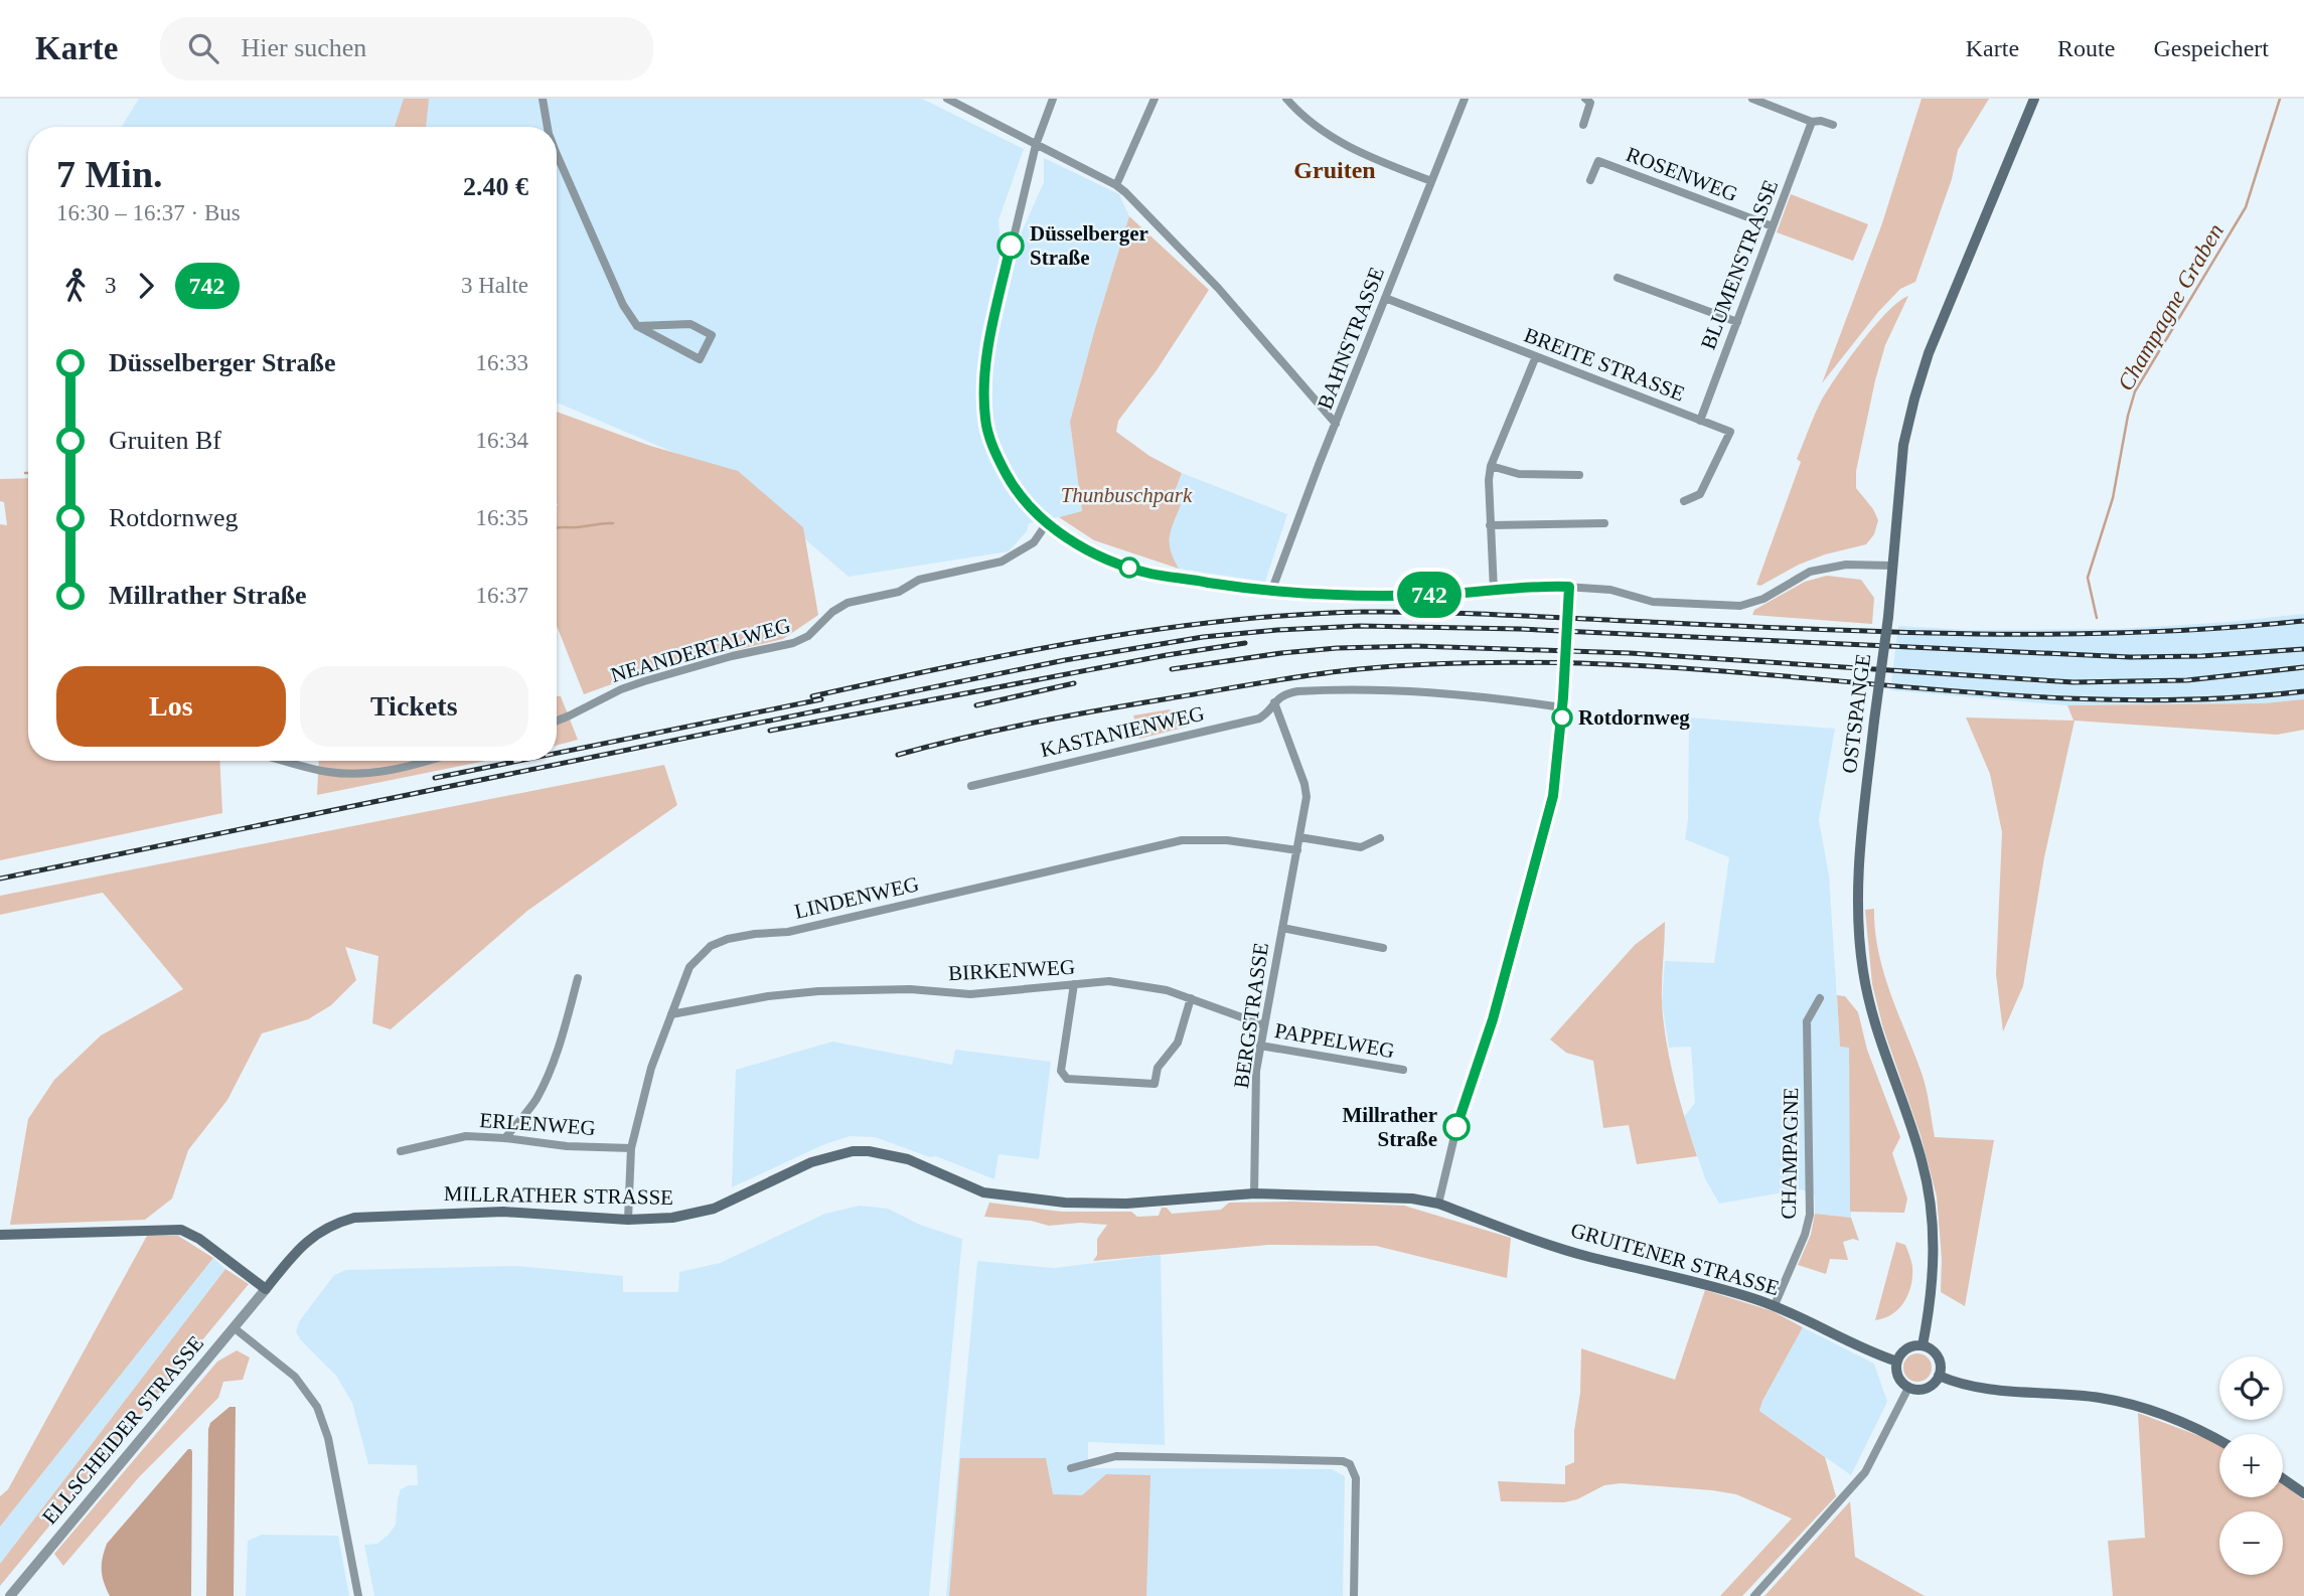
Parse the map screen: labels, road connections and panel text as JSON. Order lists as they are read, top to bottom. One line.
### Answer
{"streets":{"main road":["OSTSPANGE","MILLRATHER STRASSE","GRUITENER STRASSE"],"street":["ROSENWEG","BLUMENSTRASSE","BAHNSTRASSE","BREITE STRASSE","NEANDERTALWEG","KASTANIENWEG","LINDENWEG","BIRKENWEG","BERGSTRASSE","PAPPELWEG","ERLENWEG","CHAMPAGNE","ELLSCHEIDER STRASSE"]},"crossings":[["ROSENWEG","BLUMENSTRASSE"],["BLUMENSTRASSE","BREITE STRASSE"],["BAHNSTRASSE","BREITE STRASSE"],["OSTSPANGE","GRUITENER STRASSE"],["KASTANIENWEG","BERGSTRASSE"],["LINDENWEG","BIRKENWEG"],["LINDENWEG","BERGSTRASSE"],["LINDENWEG","ERLENWEG"],["LINDENWEG","MILLRATHER STRASSE"],["BIRKENWEG","BERGSTRASSE"],["BERGSTRASSE","PAPPELWEG"],["BERGSTRASSE","MILLRATHER STRASSE"],["CHAMPAGNE","GRUITENER STRASSE"],["MILLRATHER STRASSE","GRUITENER STRASSE"],["MILLRATHER STRASSE","ELLSCHEIDER STRASSE"]],"districts":["Gruiten"],"water":["Champagne Graben"],"parks":["Thunbuschpark"],"places":["Düsselberger Straße","Rotdornweg","Millrather Straße"],"lines":["bus line 742"],"page":{"header":"Karte","search":"Hier suchen","nav":["Karte","Route","Gespeichert"],"on_map":"742","heading":["7 Min.","16:30 – 16:37 · Bus","2.40 €"],"legs":["3","742","3 Halte"],"list":[{"name":"Düsselberger Straße","value":"16:33"},{"name":"Gruiten Bf","value":"16:34"},{"name":"Rotdornweg","value":"16:35"},{"name":"Millrather Straße","value":"16:37"}],"buttons":["Los","Tickets"],"map_buttons":["+","−"]}}
